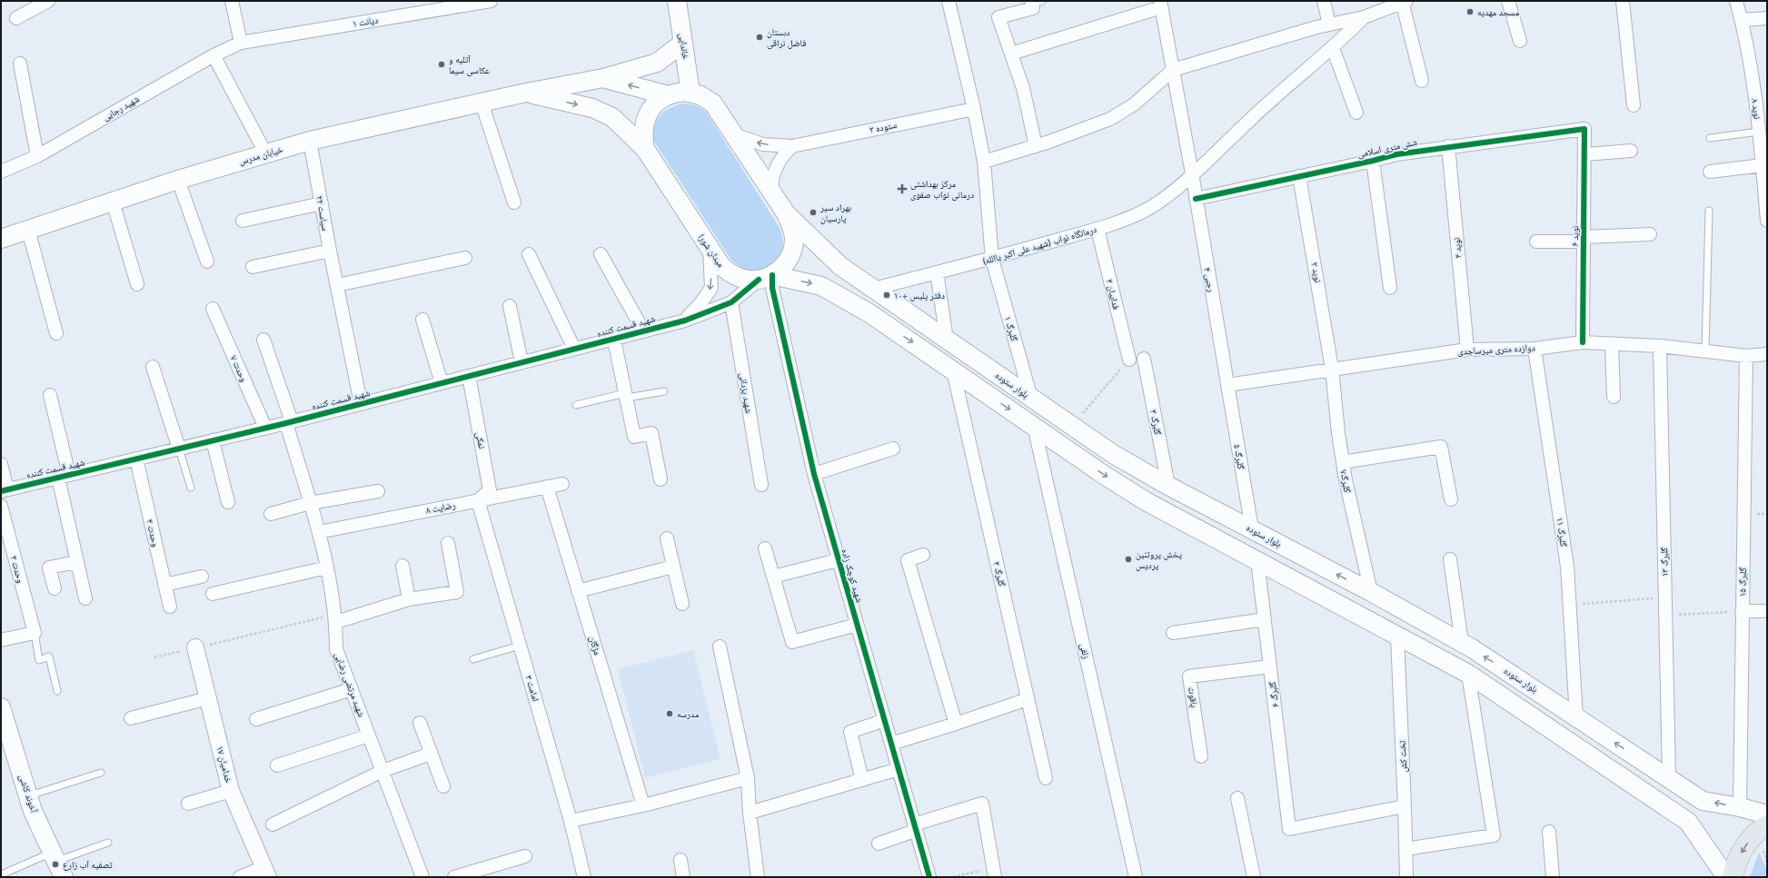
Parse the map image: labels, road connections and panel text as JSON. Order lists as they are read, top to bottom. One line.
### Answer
{"streets":{"main road":["خاندایی","خیابان مدرس","میدان شورا","بلوار ستوده","آخوند کاشی"],"street":["دیانت ۱","شهید رجایی","نوید ۸","ستوده ۲","شش متری اسلامی","سیاست ۲۲","نوید ۶","درمانگاه نواب (شهید علی اکبر یاالله)","نوید ۴","نوید ۲","رجبی ۴","فداییان ۲","شهید قسمت کننده","گلبرگ ۱","دوازده متری میرساجدی","وحدت ۷","شهید یزدانی","گلبرگ ۳","نمکی","گلبرگ ۵","گلبرگ۷","رضایت ۸","گلبرگ ۱۱","وحدت ۴","گلبرگ ۱۳","وحدت ۲","گلبرگ ۲","شهید کوچک زاده","گلبرگ ۱۵","مژگان","زلفی","شهید مرتضی رضایی","امامت ۳","گلبرگ ۶","یاقوت","تخت کش","خدامیان ۱۷"]},"crossings":[["دیانت ۱","شهید رجایی"],["خاندایی","خیابان مدرس"],["خاندایی","میدان شورا"],["ستوده ۲","میدان شورا"],["ستوده ۲","گلبرگ ۱"],["شش متری اسلامی","نوید ۶"],["شش متری اسلامی","نوید ۴"],["شش متری اسلامی","نوید ۲"],["شش متری اسلامی","رجبی ۴"],["خیابان مدرس","سیاست ۲۲"],["سیاست ۲۲","شهید قسمت کننده"],["نوید ۶","دوازده متری میرساجدی"],["درمانگاه نواب (شهید علی اکبر یاالله)","رجبی ۴"],["درمانگاه نواب (شهید علی اکبر یاالله)","فداییان ۲"],["درمانگاه نواب (شهید علی اکبر یاالله)","گلبرگ ۱"],["درمانگاه نواب (شهید علی اکبر یاالله)","بلوار ستوده"],["نوید ۴","دوازده متری میرساجدی"],["میدان شورا","شهید قسمت کننده"],["میدان شورا","بلوار ستوده"],["میدان شورا","شهید کوچک زاده"],["نوید ۲","دوازده متری میرساجدی"],["نوید ۲","گلبرگ۷"],["رجبی ۴","دوازده متری میرساجدی"],["رجبی ۴","گلبرگ ۵"],["شهید قسمت کننده","وحدت ۷"],["شهید قسمت کننده","شهید یزدانی"],["شهید قسمت کننده","نمکی"],["شهید قسمت کننده","وحدت ۴"],["شهید قسمت کننده","شهید کوچک زاده"],["شهید قسمت کننده","شهید مرتضی رضایی"],["گلبرگ ۱","بلوار ستوده"],["دوازده متری میرساجدی","گلبرگ ۵"],["دوازده متری میرساجدی","گلبرگ۷"],["دوازده متری میرساجدی","گلبرگ ۱۱"],["دوازده متری میرساجدی","گلبرگ ۱۳"],["دوازده متری میرساجدی","گلبرگ ۱۵"],["بلوار ستوده","گلبرگ ۳"],["بلوار ستوده","گلبرگ ۵"],["بلوار ستوده","گلبرگ۷"],["بلوار ستوده","گلبرگ ۱۱"],["بلوار ستوده","گلبرگ ۱۳"],["بلوار ستوده","گلبرگ ۱۵"],["نمکی","رضایت ۸"],["نمکی","امامت ۳"],["رضایت ۸","مژگان"],["رضایت ۸","شهید مرتضی رضایی"],["رضایت ۸","امامت ۳"],["گلبرگ ۶","یاقوت"],["گلبرگ ۶","تخت کش"]],"places":{"other":["مسجد مهدیه","دبستان فاضل نراقی","آتلیه و عکاسی سیما","بهراد سیر پارسیان","دفتر پلیس +۱۰","پخش پروتئین پردیس","مدرسه","تصفیه آب زارع"],"health":["مرکز بهداشتی درمانی نواب صفوی"]}}
